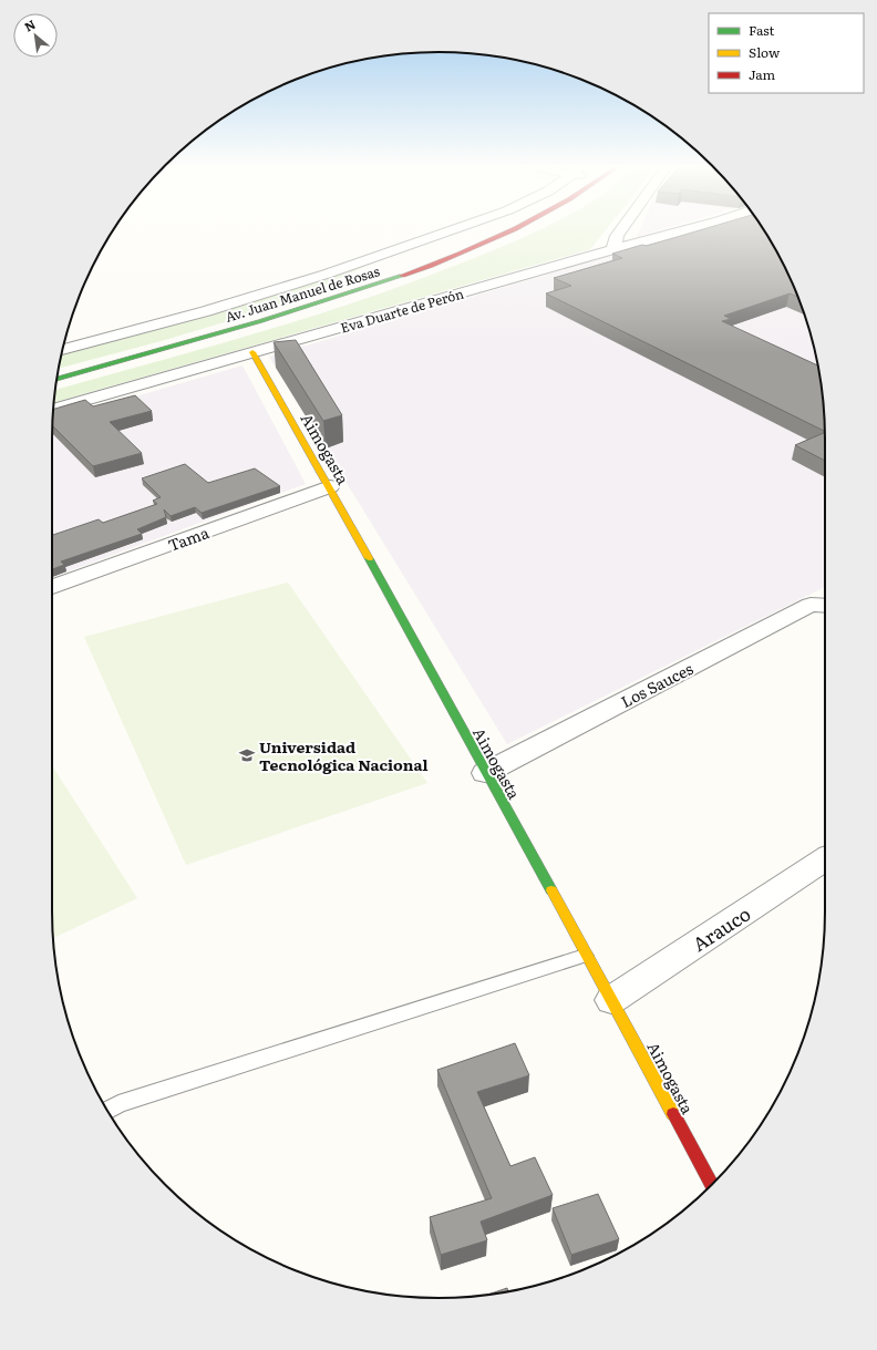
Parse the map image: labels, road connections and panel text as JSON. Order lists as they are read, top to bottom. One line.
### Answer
{"streets":{"main road":["Av. Juan Manuel de Rosas","Aimogasta"],"street":["Eva Duarte de Perón","Tama","Los Sauces","Arauco"]},"crossings":[["Eva Duarte de Perón","Aimogasta"],["Aimogasta","Tama"],["Aimogasta","Los Sauces"],["Aimogasta","Arauco"]],"places":{"school or university":["Universidad Tecnológica Nacional"]},"legend":["Fast","Slow","Jam"],"north":"top left"}
